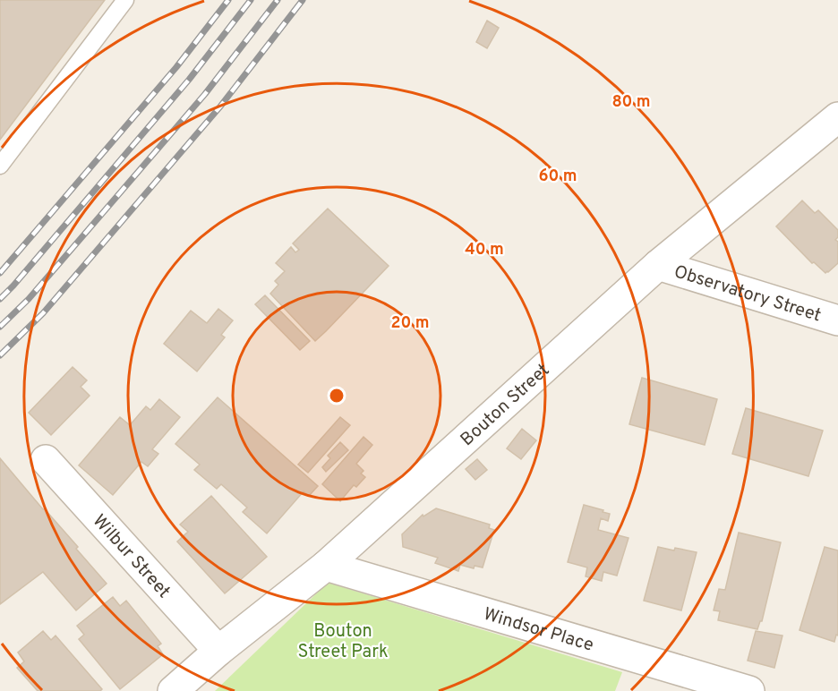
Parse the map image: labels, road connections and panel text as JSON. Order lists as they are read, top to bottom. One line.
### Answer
{"streets":{"street":["Observatory Street","Bouton Street","Wilbur Street","Windsor Place"]},"crossings":[["Observatory Street","Bouton Street"],["Bouton Street","Wilbur Street"],["Bouton Street","Windsor Place"]],"parks":["Bouton Street Park"],"rings":["80 m","60 m","40 m","20 m"]}
